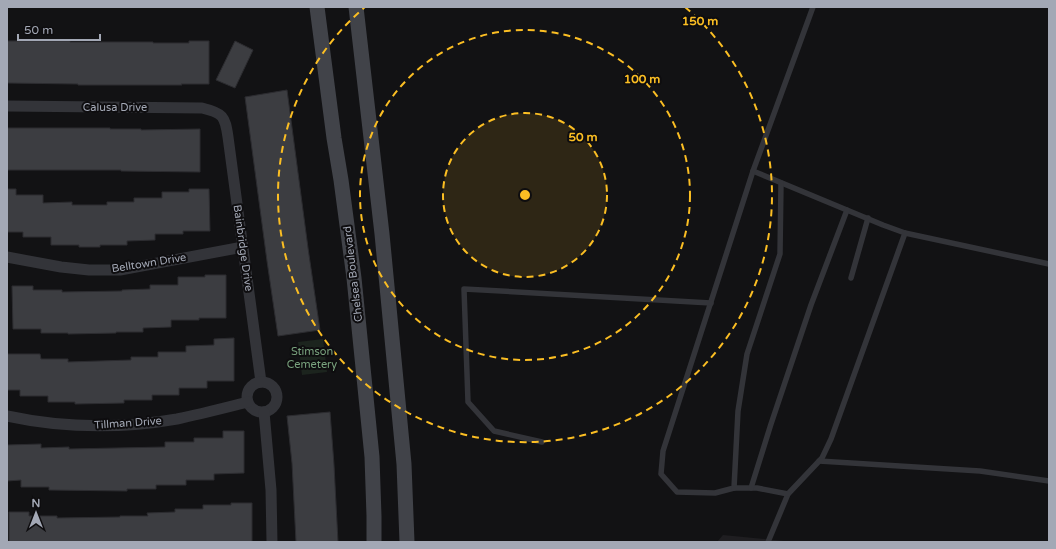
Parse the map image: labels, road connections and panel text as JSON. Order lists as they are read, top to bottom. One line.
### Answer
{"streets":{"main road":["Chelsea Boulevard"],"street":["Calusa Drive","Bainbridge Drive","Belltown Drive","Tillman Drive"]},"crossings":[["Calusa Drive","Bainbridge Drive"],["Bainbridge Drive","Belltown Drive"],["Bainbridge Drive","Tillman Drive"]],"parks":["Stimson Cemetery"],"scale_bar":"50 m","north":"top","rings":["150 m","100 m","50 m"]}
